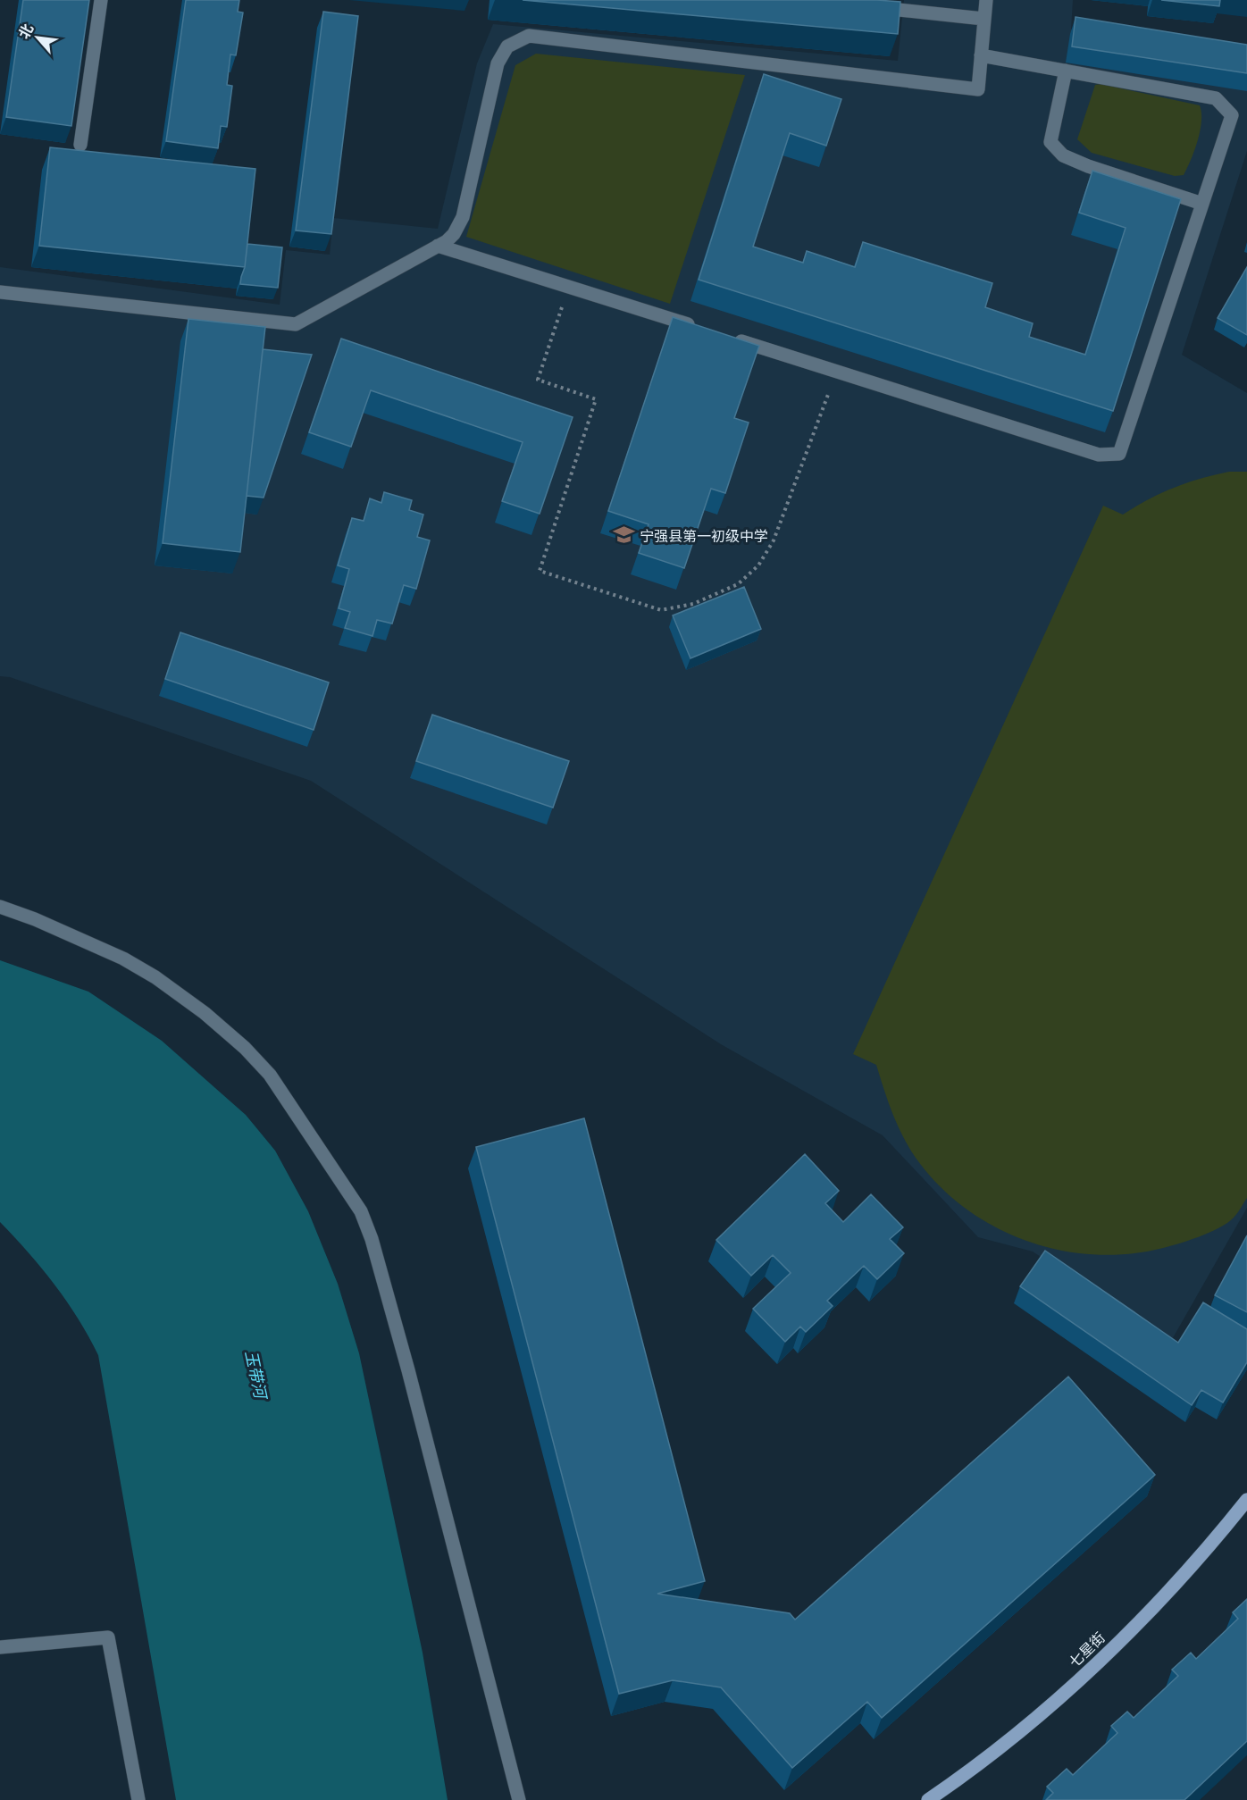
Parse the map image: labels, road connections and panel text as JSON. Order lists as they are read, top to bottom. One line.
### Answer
{"streets":{"main road":["七星街"]},"water":["玉带河"],"places":{"school or university":["宁强县第一初级中学"]},"north":"top left"}
